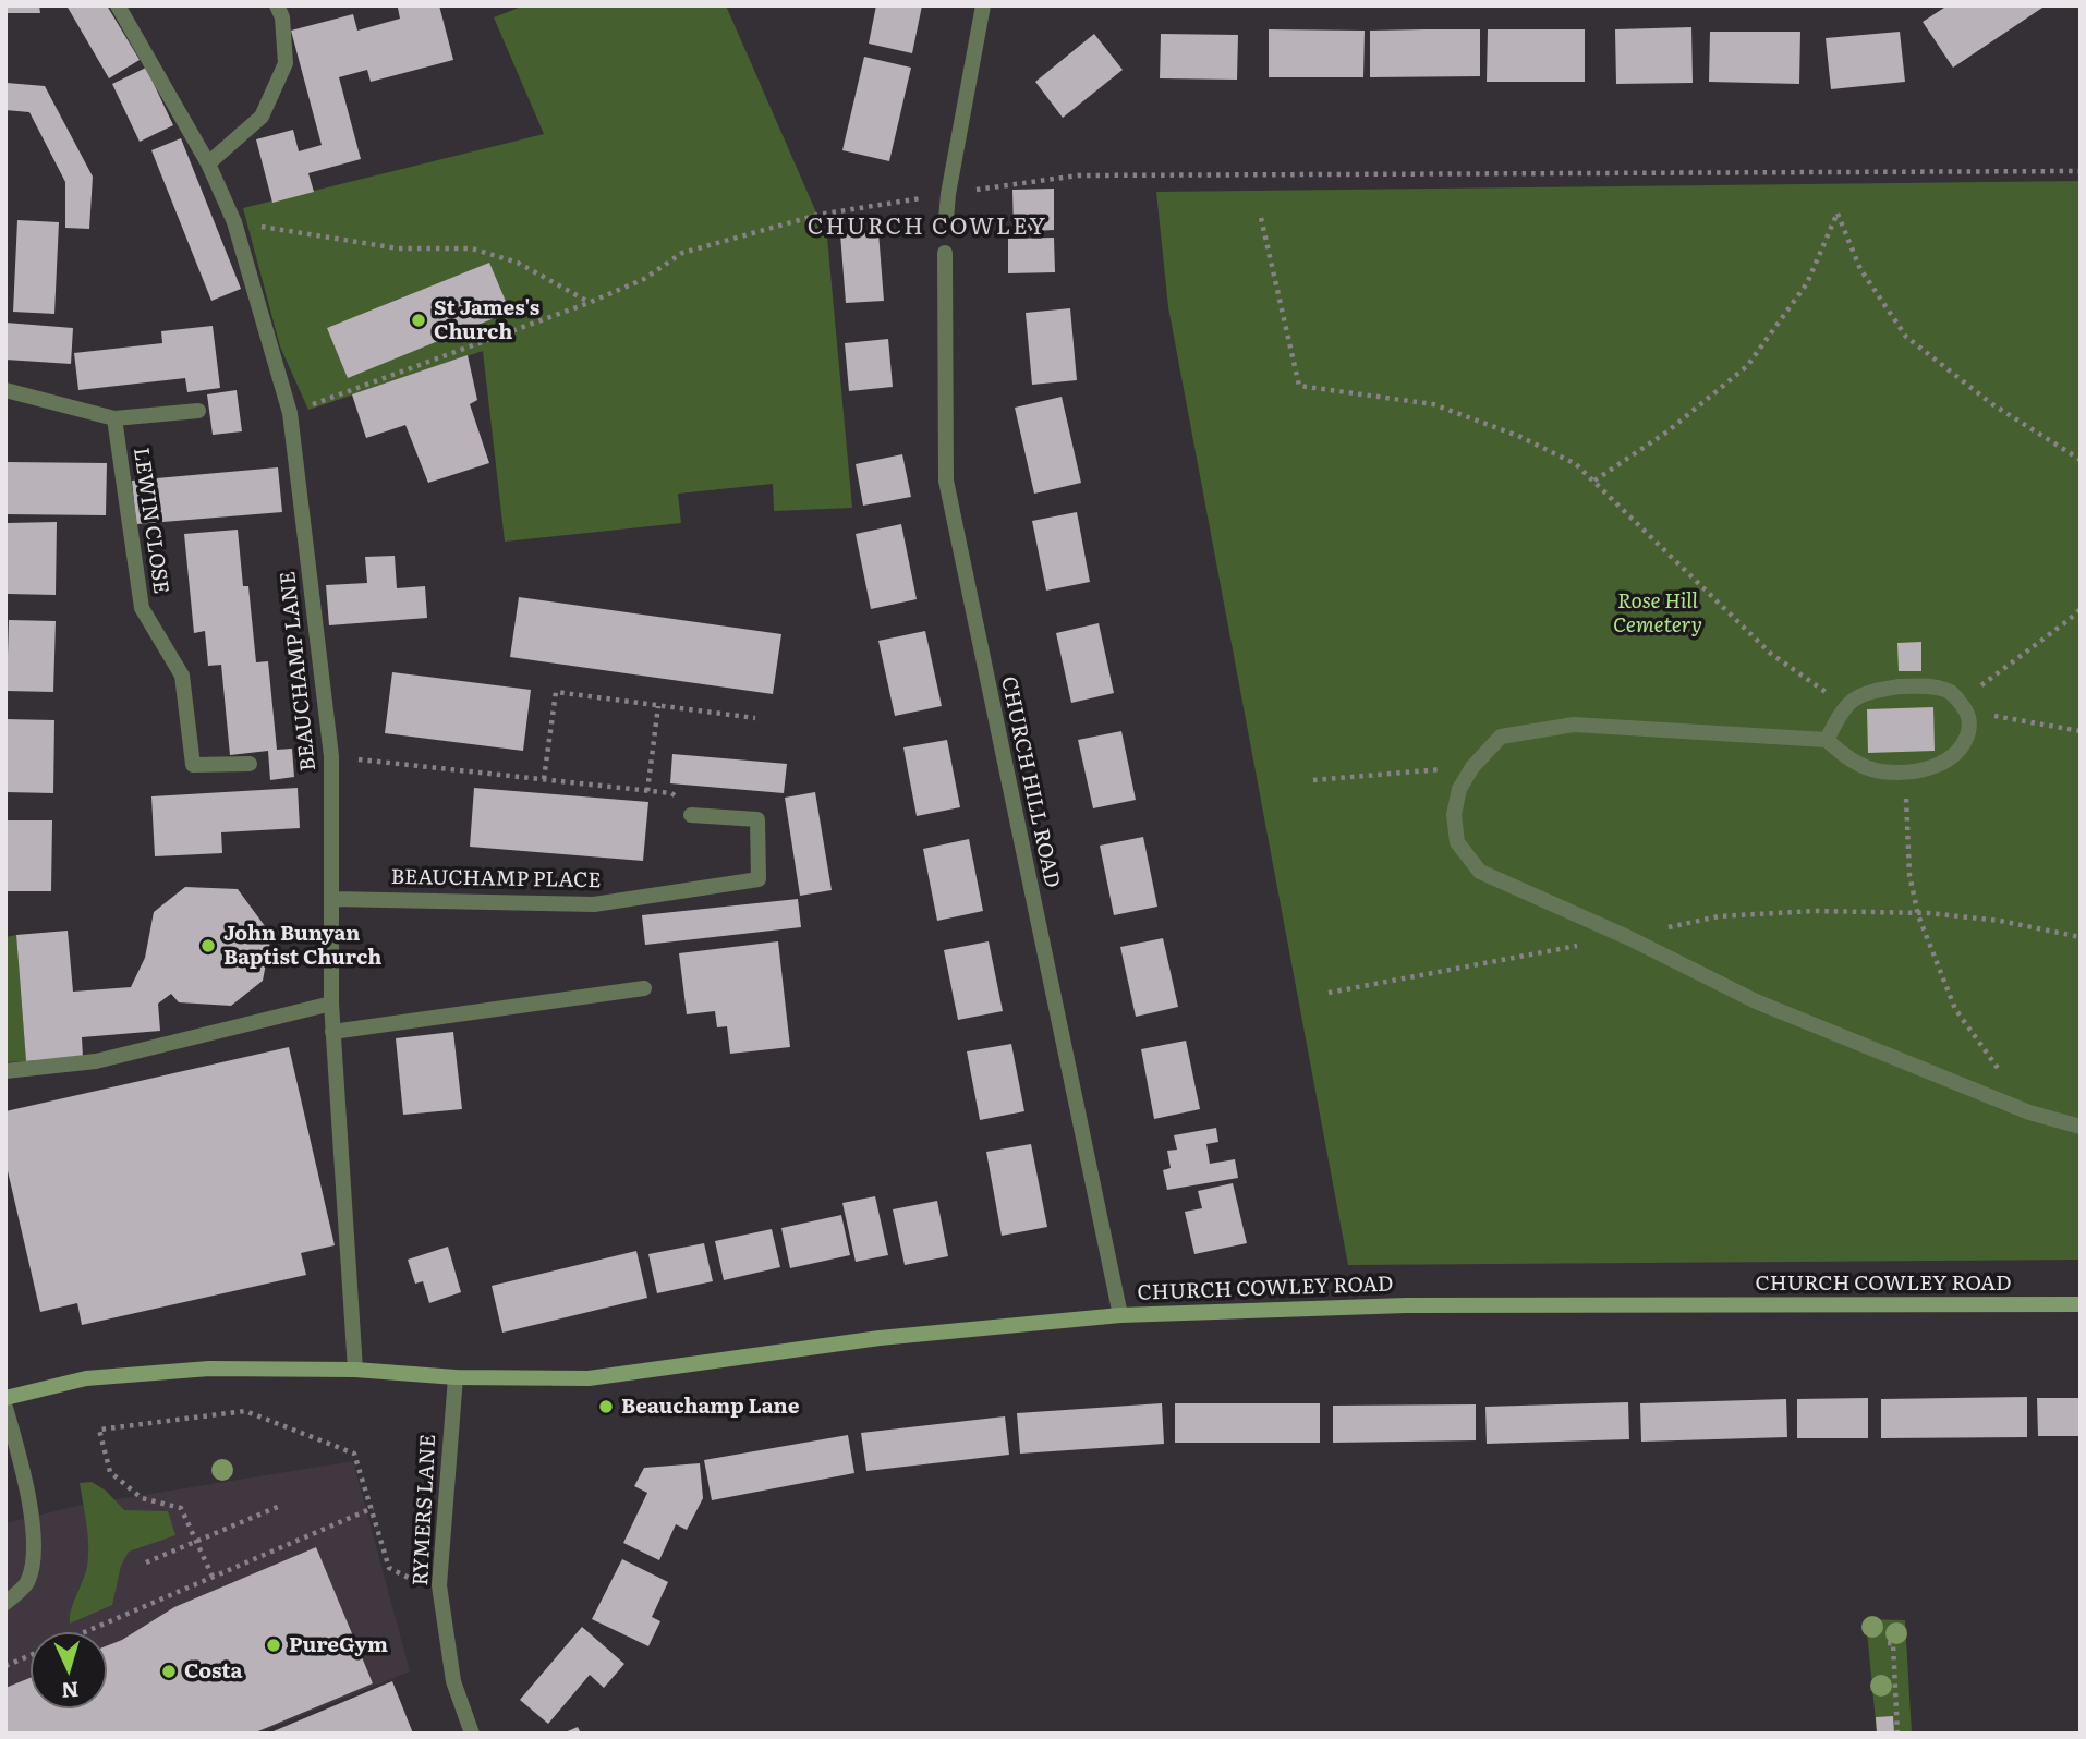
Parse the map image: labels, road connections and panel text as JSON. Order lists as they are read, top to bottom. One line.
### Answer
{"streets":{"main road":["CHURCH COWLEY ROAD"],"street":["LEWIN CLOSE","BEAUCHAMP LANE","CHURCH HILL ROAD","BEAUCHAMP PLACE","RYMERS LANE"]},"crossings":[["BEAUCHAMP LANE","BEAUCHAMP PLACE"],["BEAUCHAMP LANE","CHURCH COWLEY ROAD"],["CHURCH HILL ROAD","CHURCH COWLEY ROAD"],["CHURCH COWLEY ROAD","RYMERS LANE"]],"districts":["CHURCH COWLEY"],"parks":["Rose Hill Cemetery"],"places":["St James's Church","John Bunyan Baptist Church","Beauchamp Lane","PureGym","Costa"],"north":"bottom"}
